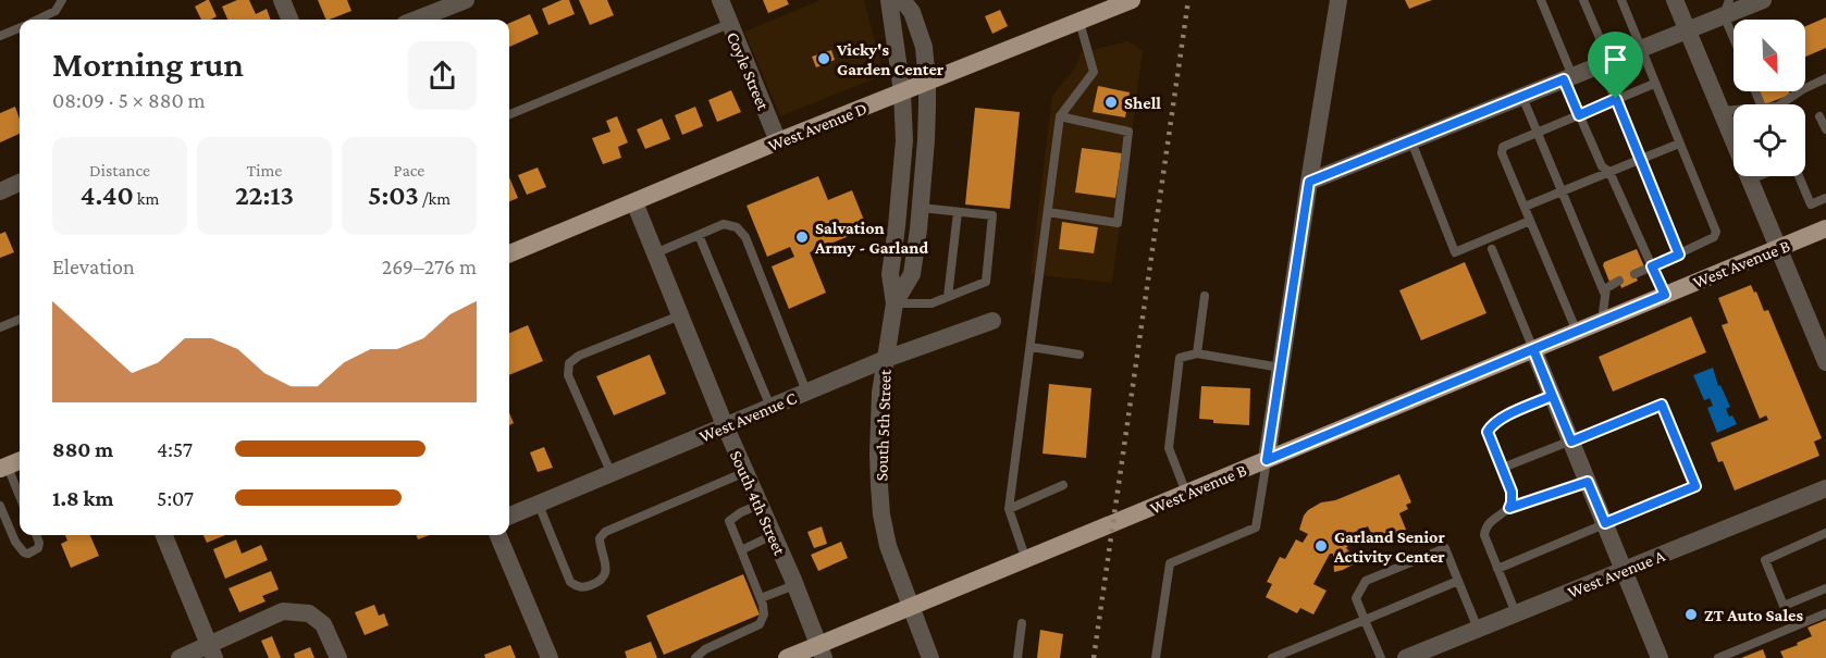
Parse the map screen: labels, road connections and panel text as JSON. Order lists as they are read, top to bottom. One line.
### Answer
{"streets":{"main road":["West Avenue D","West Avenue B"],"street":["Coyle Street","West Avenue C","South 5th Street","South 4th Street","West Avenue A"]},"crossings":[["Coyle Street","West Avenue D"],["West Avenue D","South 5th Street"],["West Avenue D","South 4th Street"],["West Avenue B","South 5th Street"],["West Avenue B","South 4th Street"],["West Avenue C","South 5th Street"],["West Avenue C","South 4th Street"]],"places":["Vicky's Garden Center","Shell","Salvation Army - Garland","Garland Senior Activity Center","ZT Auto Sales"],"north":"bottom right","page":{"heading":["Morning run","08:09 · 5 × 880 m"],"stats":[["Distance","4.40 km"],["Time","22:13"],["Pace","5:03 /km"]],"chart":["Elevation","269–276 m"],"list":[{"name":"880 m","note":"4:57"},{"name":"1.8 km","note":"5:07"}]}}
